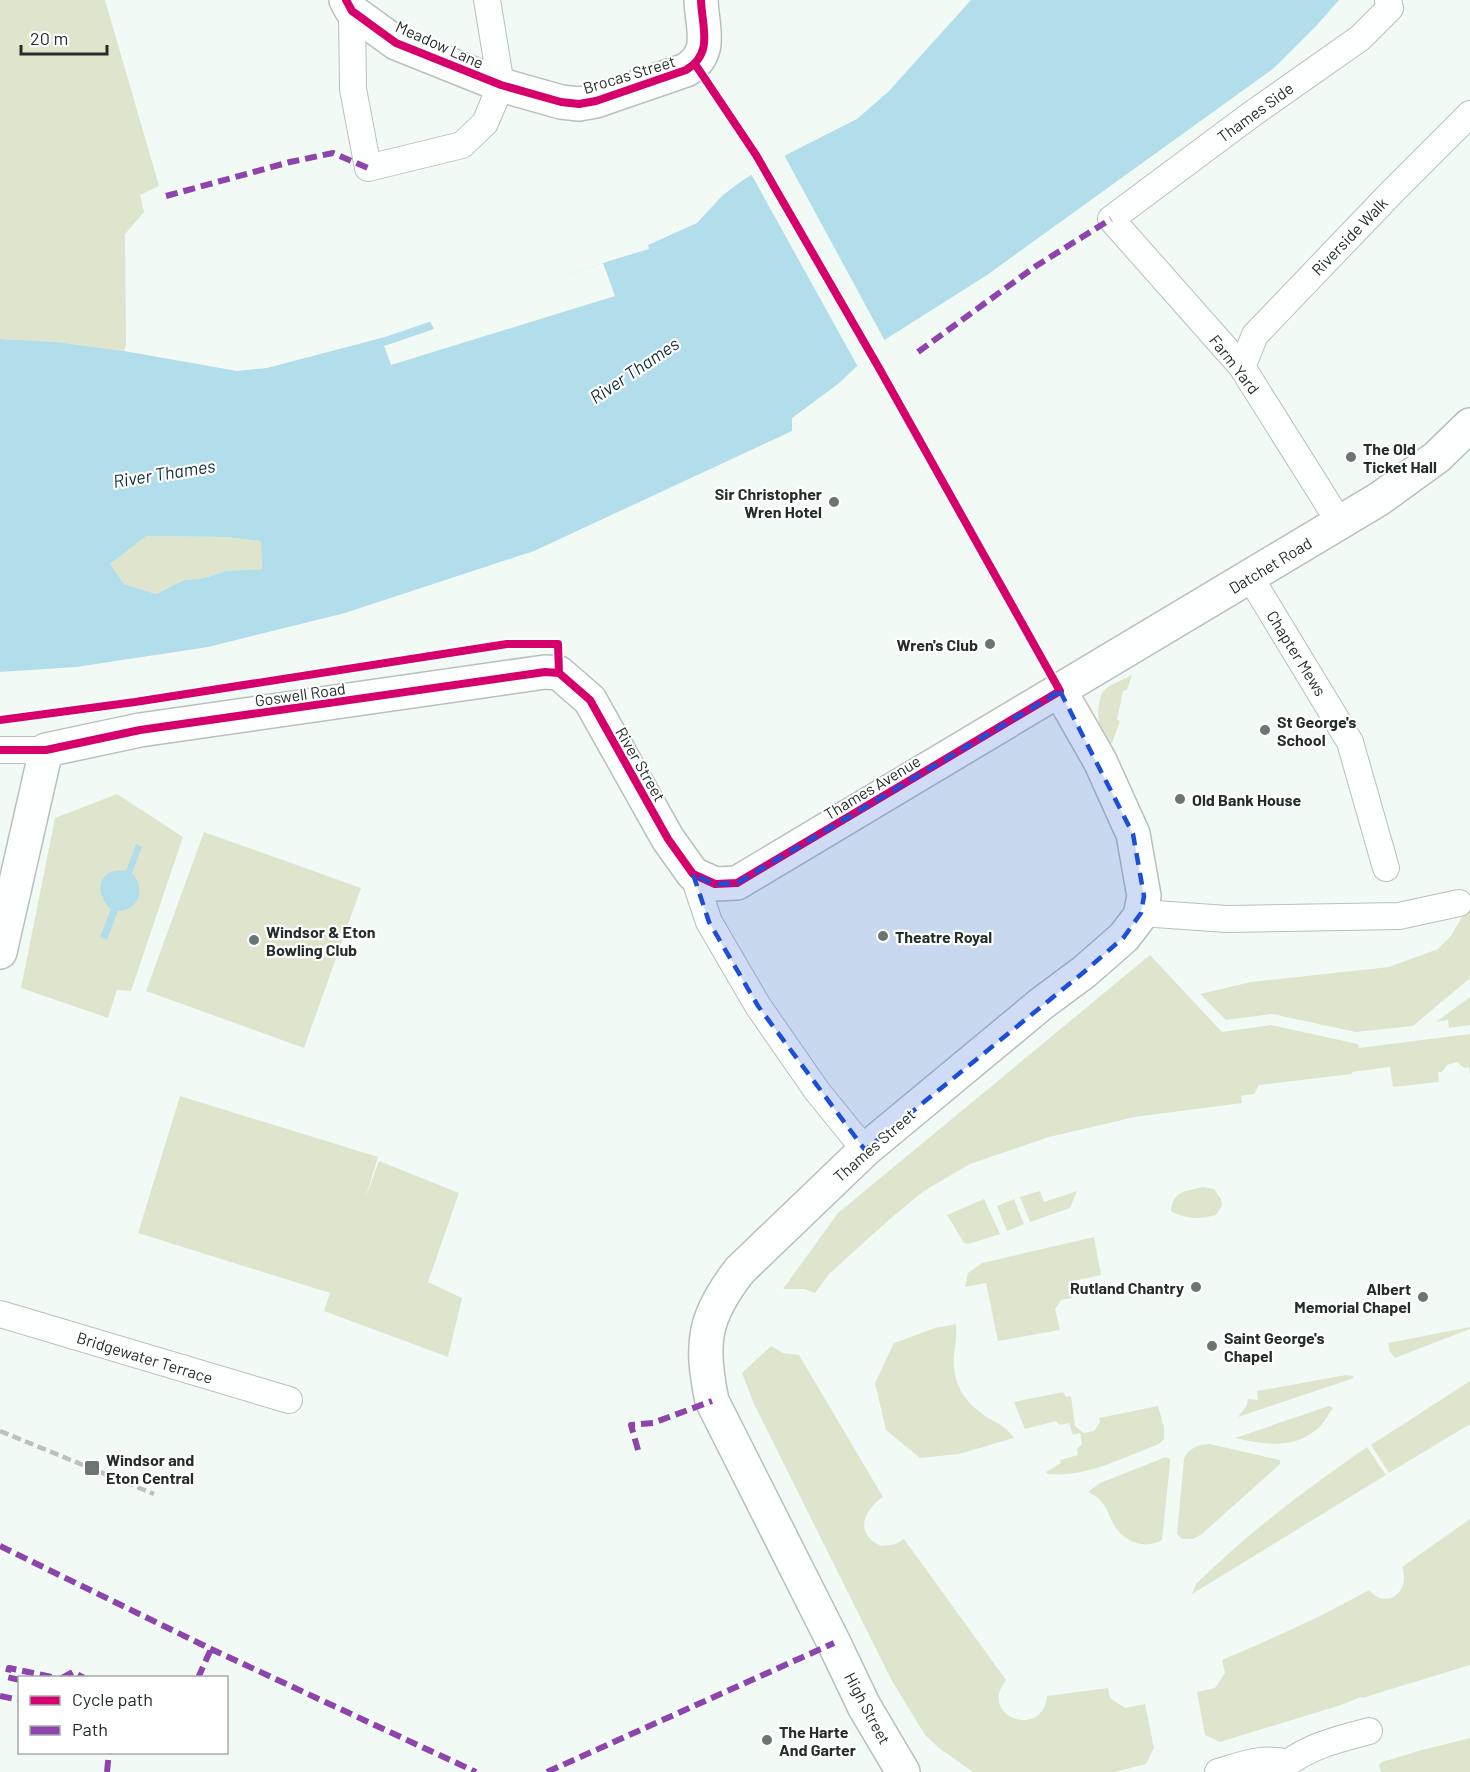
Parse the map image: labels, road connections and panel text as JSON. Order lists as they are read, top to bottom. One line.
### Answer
{"streets":{"main road":["Meadow Lane","Brocas Street","Datchet Road","Goswell Road","River Street","Thames Avenue","Thames Street","High Street"],"street":["Thames Side","Riverside Walk","Farm Yard","Chapter Mews","Bridgewater Terrace"]},"crossings":[["Meadow Lane","Brocas Street"],["Thames Side","Farm Yard"],["Riverside Walk","Farm Yard"],["Farm Yard","Datchet Road"],["Datchet Road","Chapter Mews"],["Datchet Road","Thames Avenue"],["Goswell Road","River Street"],["River Street","Thames Avenue"],["River Street","Thames Street"],["Thames Street","High Street"]],"water":["River Thames"],"places":{"other":["The Old Ticket Hall","Sir Christopher Wren Hotel","Wren's Club","St George's School","Old Bank House","Theatre Royal","Windsor & Eton Bowling Club","Rutland Chantry","Albert Memorial Chapel","Saint George's Chapel","The Harte And Garter"],"transit":["Windsor and Eton Central"]},"legend":["Cycle path","Path"],"scale_bar":"20 m"}
